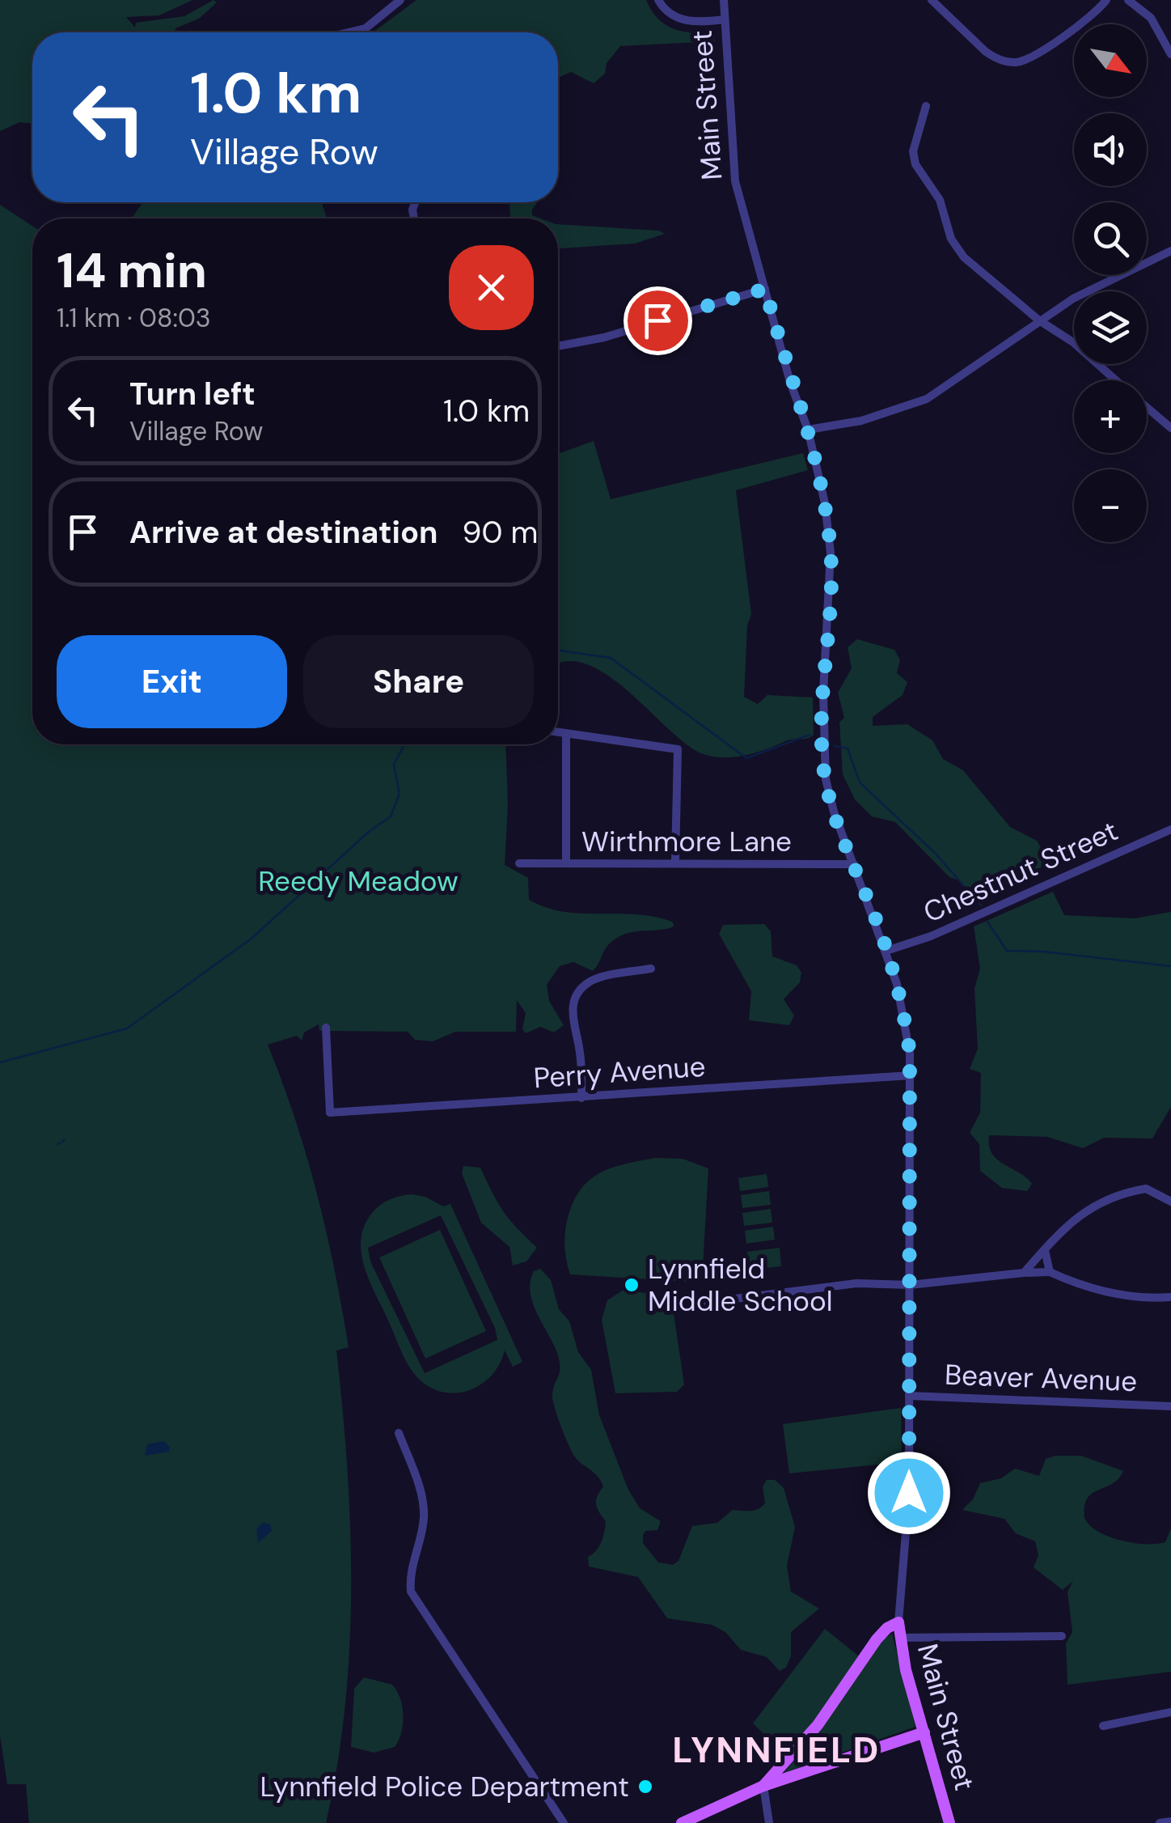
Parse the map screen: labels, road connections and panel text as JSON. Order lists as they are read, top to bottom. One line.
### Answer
{"streets":{"main road":["Main Street"],"street":["Wirthmore Lane","Chestnut Street","Perry Avenue","Beaver Avenue"]},"crossings":[["Main Street","Wirthmore Lane"],["Main Street","Chestnut Street"],["Main Street","Perry Avenue"],["Main Street","Beaver Avenue"]],"districts":["LYNNFIELD"],"parks":["Reedy Meadow"],"places":["Lynnfield Middle School","Lynnfield Police Department"],"north":"bottom right","page":{"map_buttons":["+","−"],"turn":["1.0 km","Village Row"],"heading":["14 min","1.1 km · 08:03"],"list":[{"name":"Turn left","note":"Village Row","value":"1.0 km"},{"name":"Arrive at destination","value":"90 m"}],"buttons":["Exit","Share"]}}
